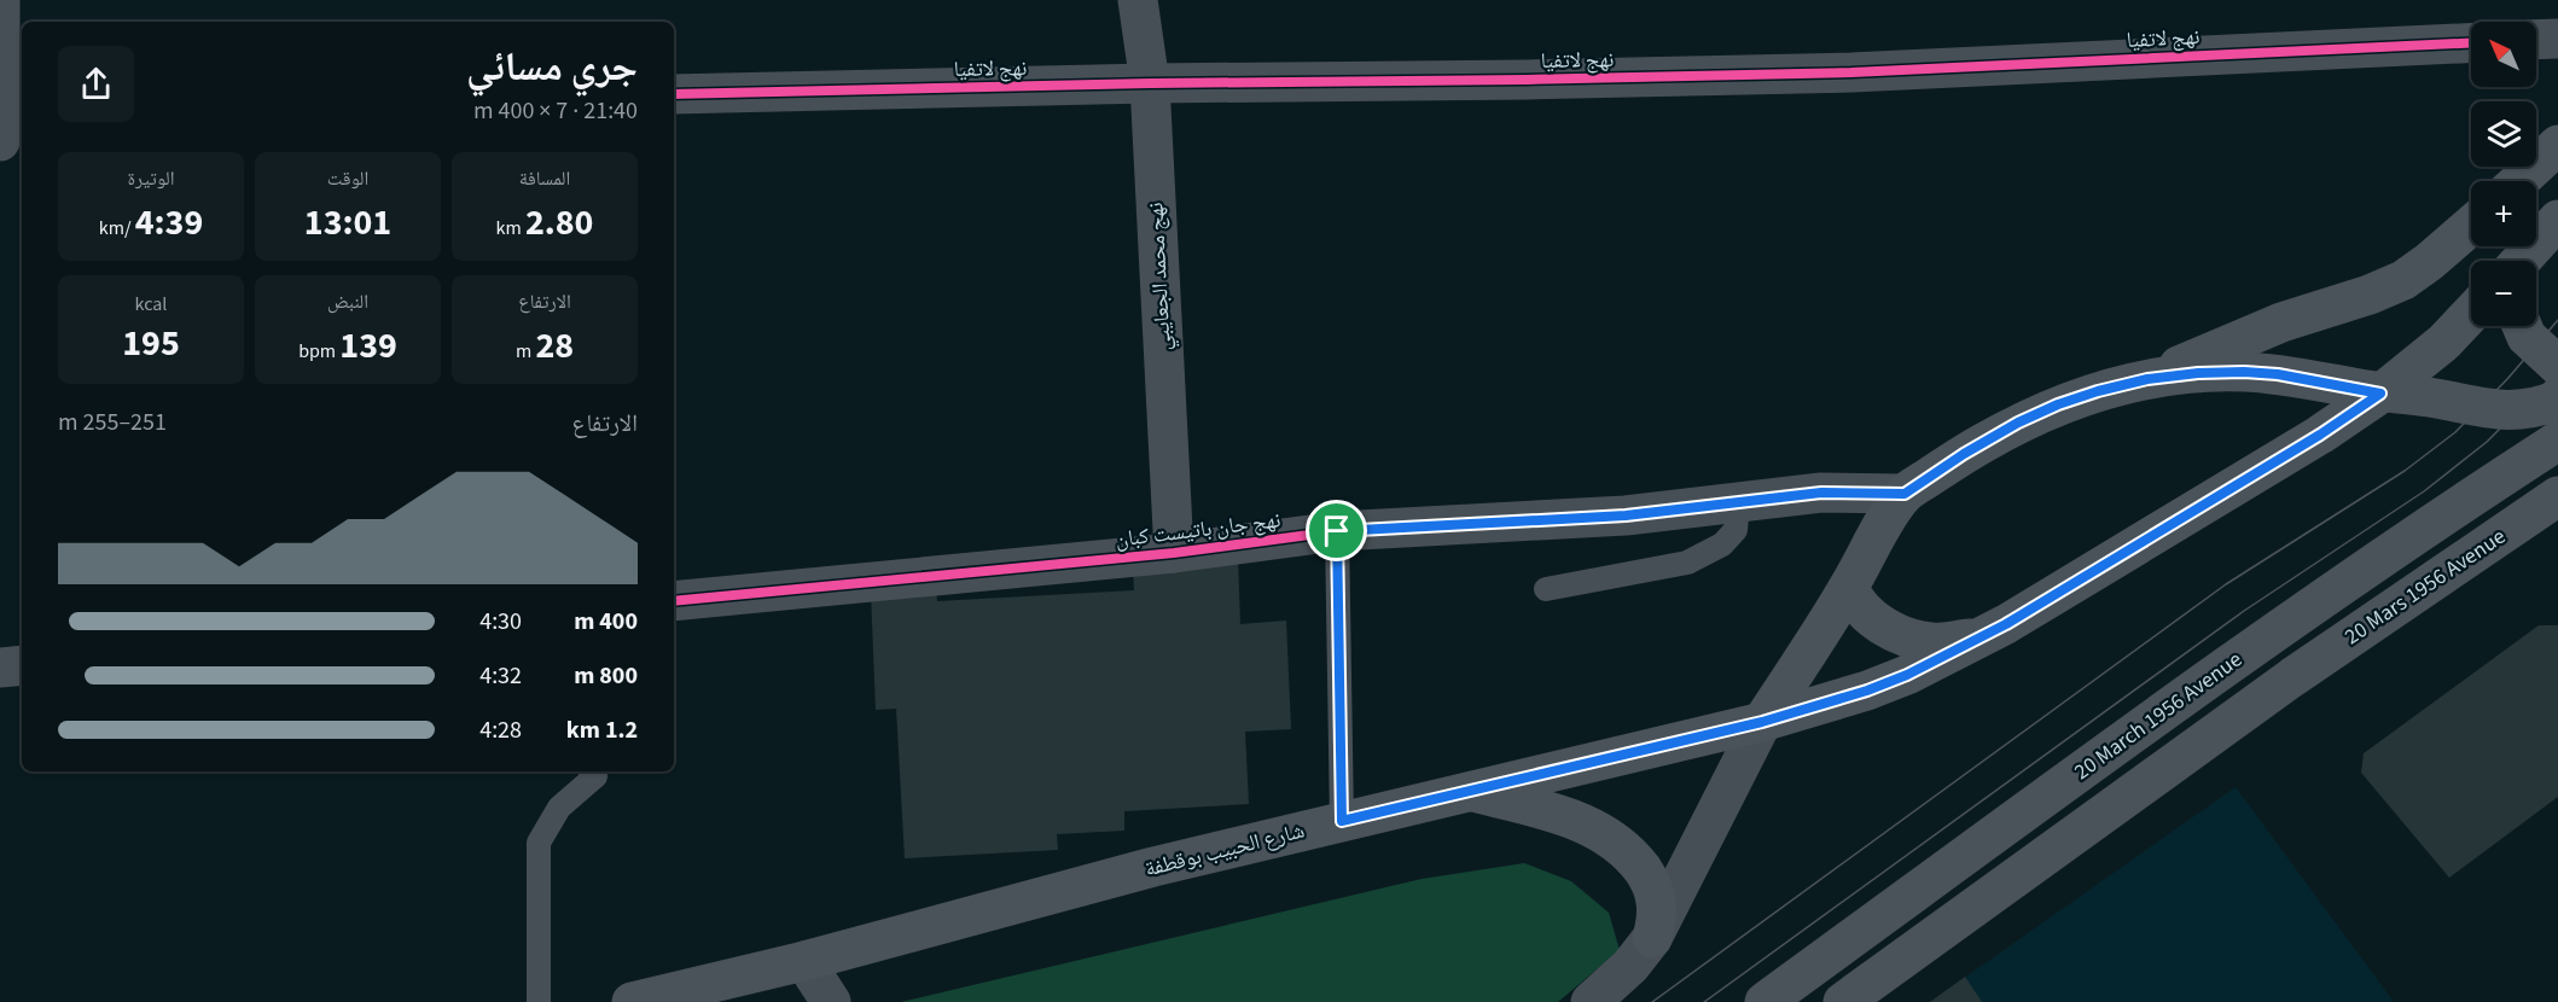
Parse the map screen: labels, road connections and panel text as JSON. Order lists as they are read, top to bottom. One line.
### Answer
{"streets":{"main road":["20 Mars 1956 Avenue","20 March 1956 Avenue","شارع الحبيب بوقطفة"],"street":["نهج لاتفيا","نهج محمد الجعايبي","نهج جان باتيست كبان"]},"crossings":[["نهج لاتفيا","نهج محمد الجعايبي"],["نهج محمد الجعايبي","نهج جان باتيست كبان"]],"north":"top left","page":{"map_buttons":["+","−"],"heading":["جري مسائي","21:40 · 7 × 400 m"],"stats":[["المسافة","2.80 km"],["الوقت","13:01"],["الوتيرة","4:39 /km"],["الارتفاع","28 m"],["النبض","139 bpm"],["kcal","195"]],"chart":["الارتفاع","251–255 m"],"list":[{"name":"400 m","note":"4:30"},{"name":"800 m","note":"4:32"},{"name":"1.2 km","note":"4:28"}]}}
